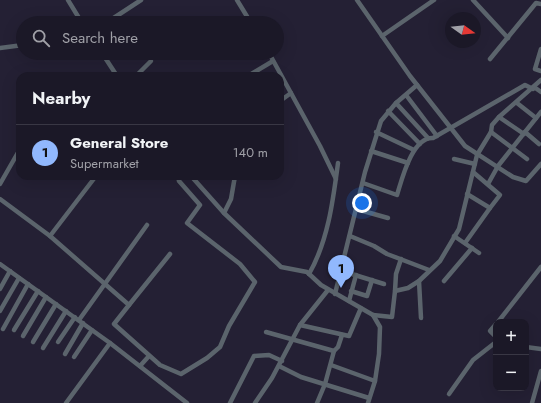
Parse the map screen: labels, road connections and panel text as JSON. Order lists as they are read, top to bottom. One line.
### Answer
{"north":"right","page":{"search":"Search here","heading":"Nearby","list":[{"mark":"1","name":"General Store","note":"Supermarket","value":"140 m"}],"pins":"1","map_buttons":["+","−"]}}
